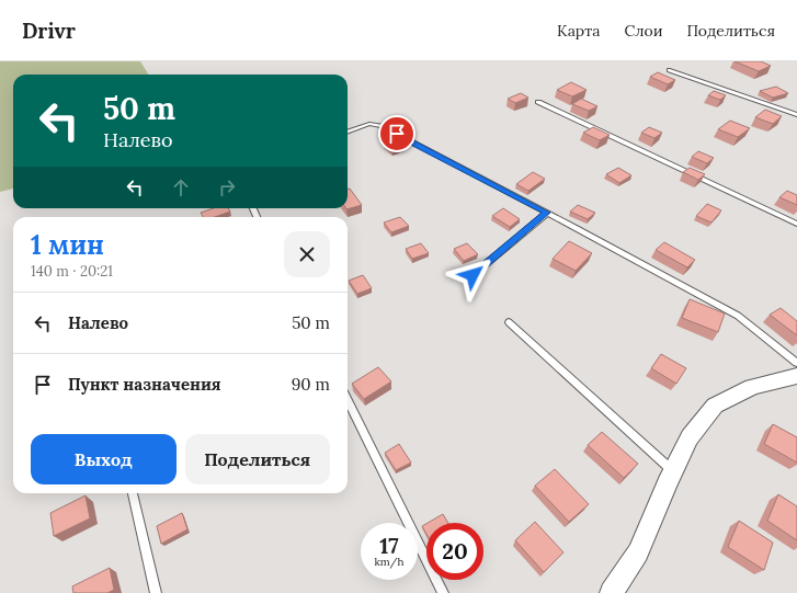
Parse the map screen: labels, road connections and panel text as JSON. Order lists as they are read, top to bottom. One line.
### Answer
{"page":{"header":"Drivr","nav":["Карта","Слои","Поделиться"],"turn":["50 m","Налево"],"heading":["1 мин","140 m · 20:21"],"list":[{"name":"Налево","value":"50 m"},{"name":"Пункт назначения","value":"90 m"}],"buttons":["Выход","Поделиться"],"speed":"17 km/h","limit":"20"}}
